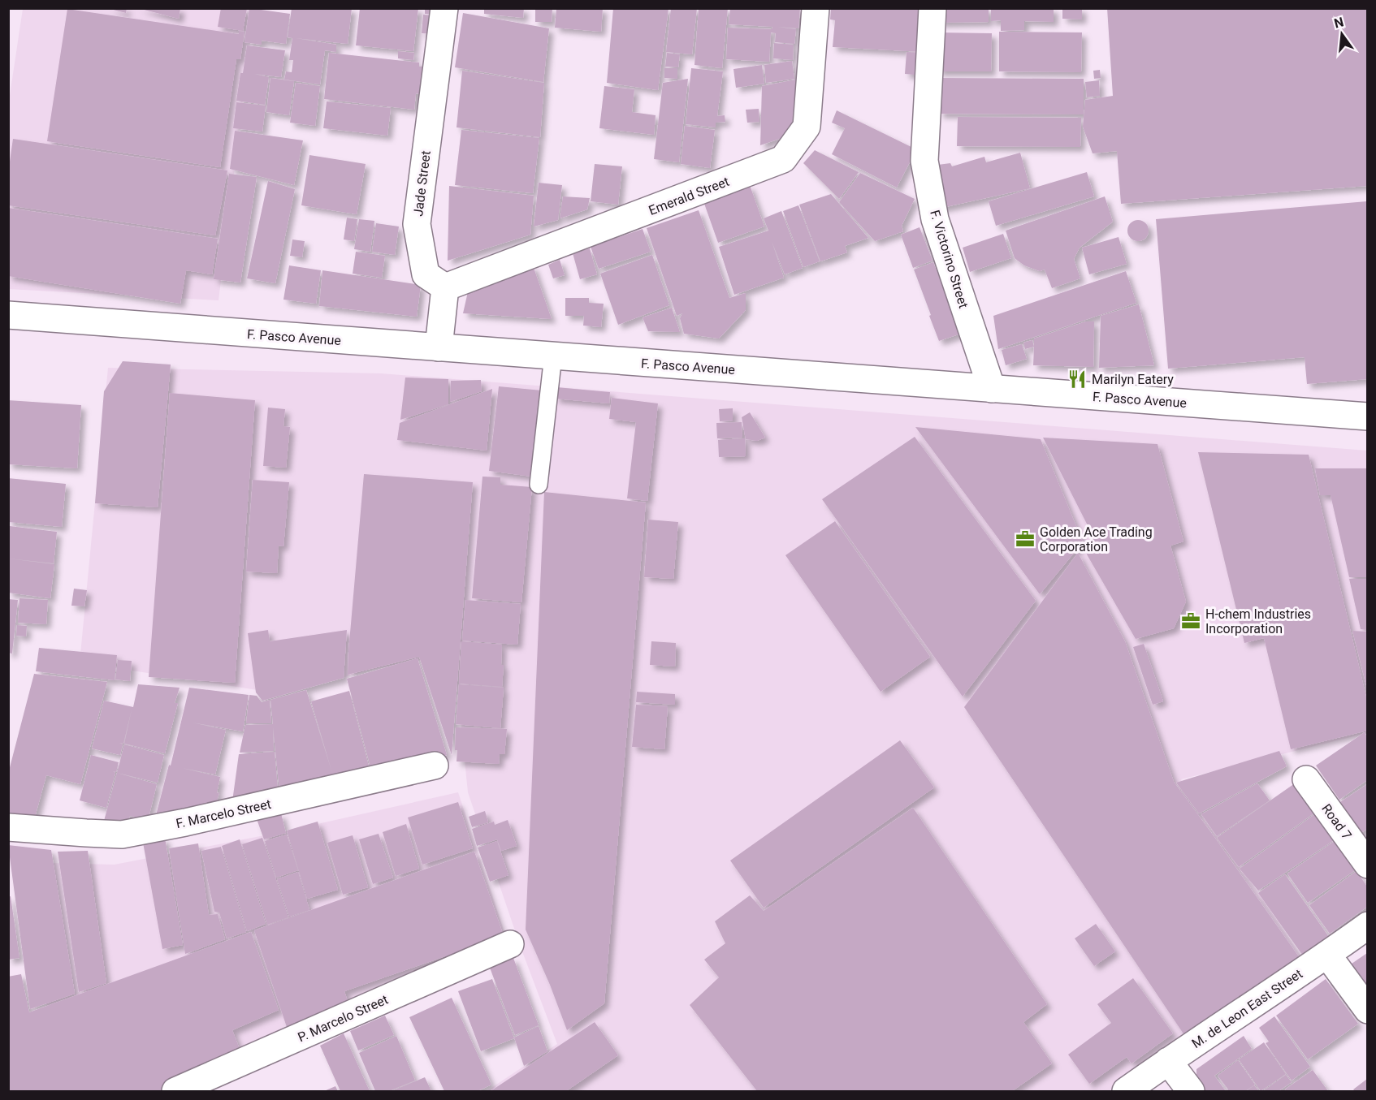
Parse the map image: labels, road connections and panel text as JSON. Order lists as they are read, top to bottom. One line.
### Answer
{"streets":{"street":["Jade Street","Emerald Street","F. Victorino Street","F. Pasco Avenue","F. Marcelo Street","Road 7","M. de Leon East Street","P. Marcelo Street"]},"crossings":[["Jade Street","Emerald Street"],["F. Victorino Street","F. Pasco Avenue"]],"places":{"restaurant":["Marilyn Eatery"],"office":["Golden Ace Trading Corporation","H-chem Industries Incorporation"]},"north":"top"}
